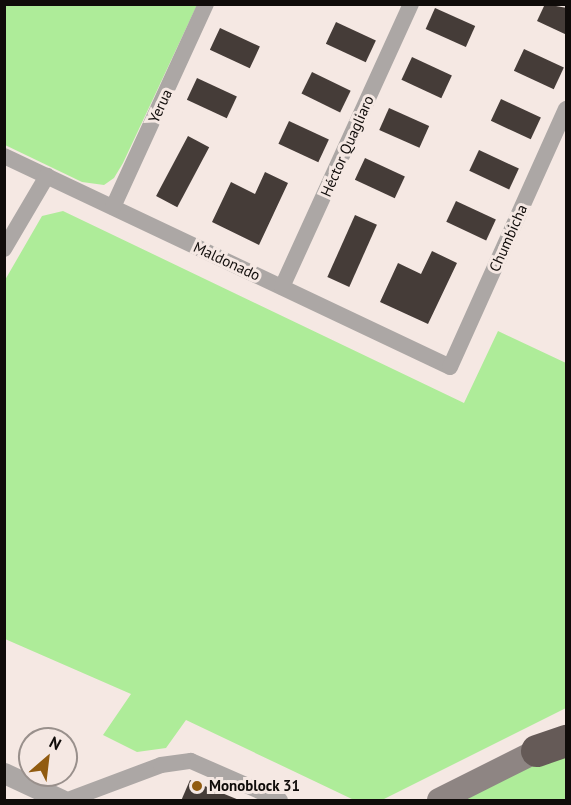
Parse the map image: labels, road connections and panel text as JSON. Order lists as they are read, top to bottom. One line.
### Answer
{"streets":{"street":["Yerua","Héctor Quagliaro","Chumbicha","Maldonado"]},"crossings":[["Yerua","Maldonado"],["Héctor Quagliaro","Maldonado"],["Chumbicha","Maldonado"]],"places":["Monoblock 31"],"north":"top right"}
